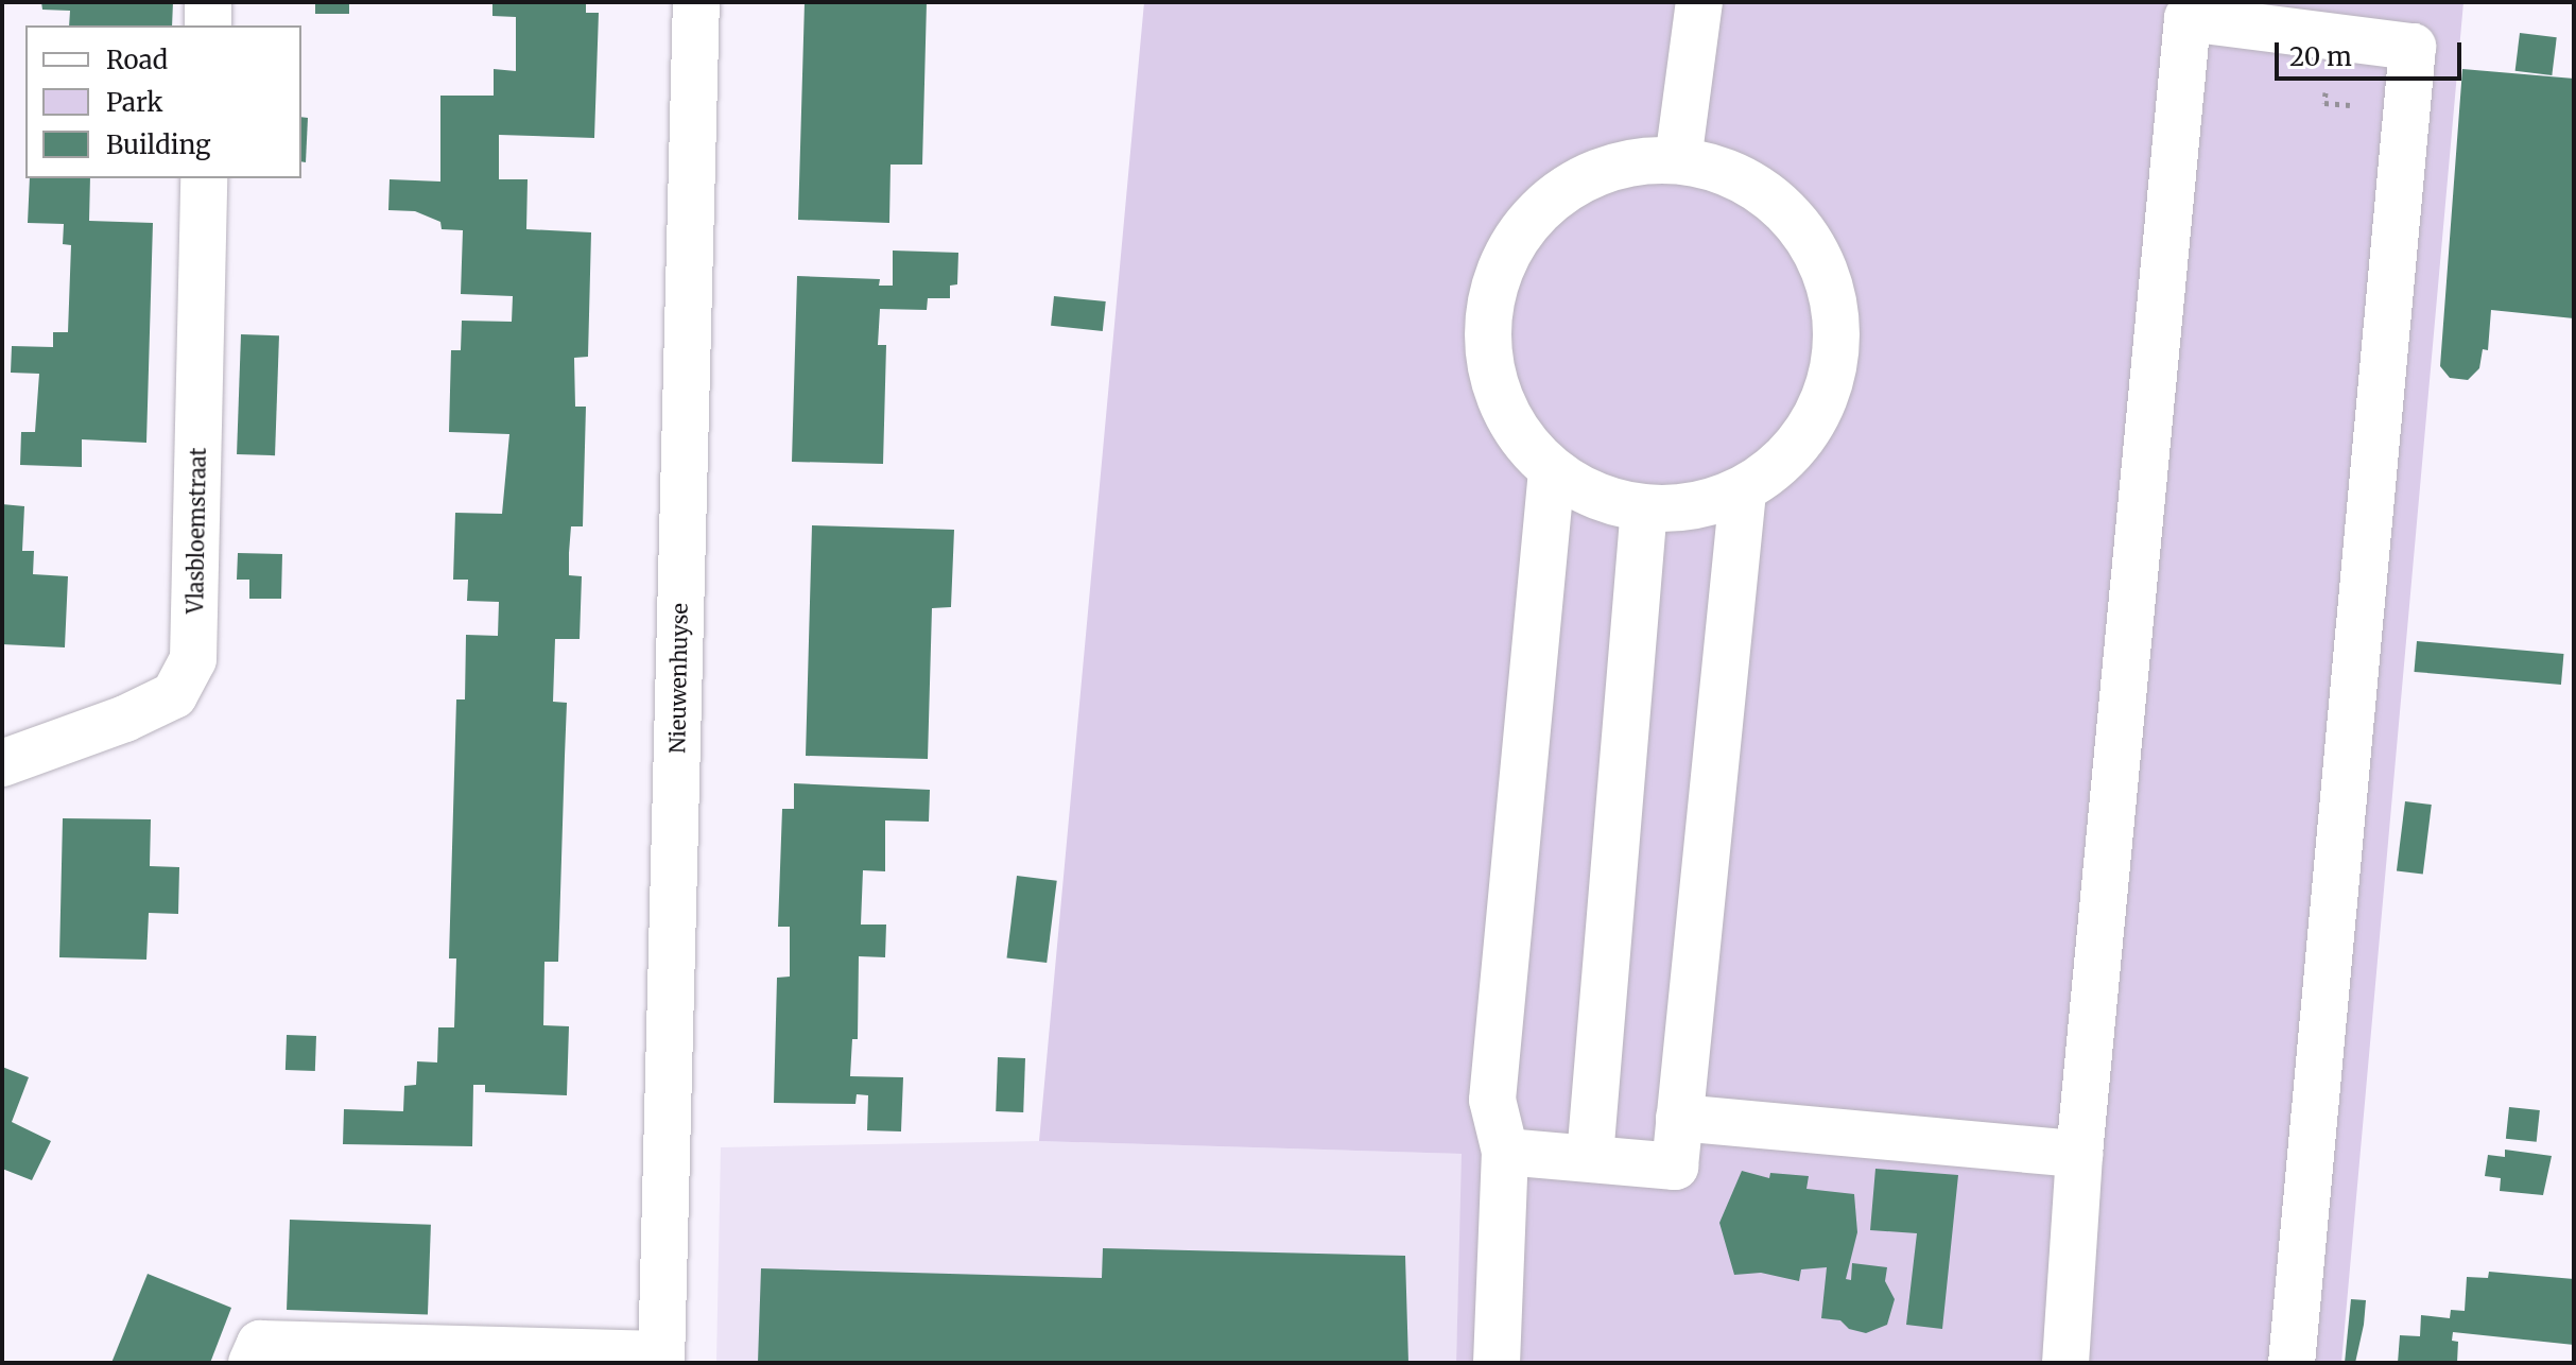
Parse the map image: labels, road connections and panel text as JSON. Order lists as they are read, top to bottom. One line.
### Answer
{"streets":{"street":["Vlasbloemstraat","Nieuwenhuyse"]},"legend":["Road","Park","Building"],"scale_bar":"20 m"}
